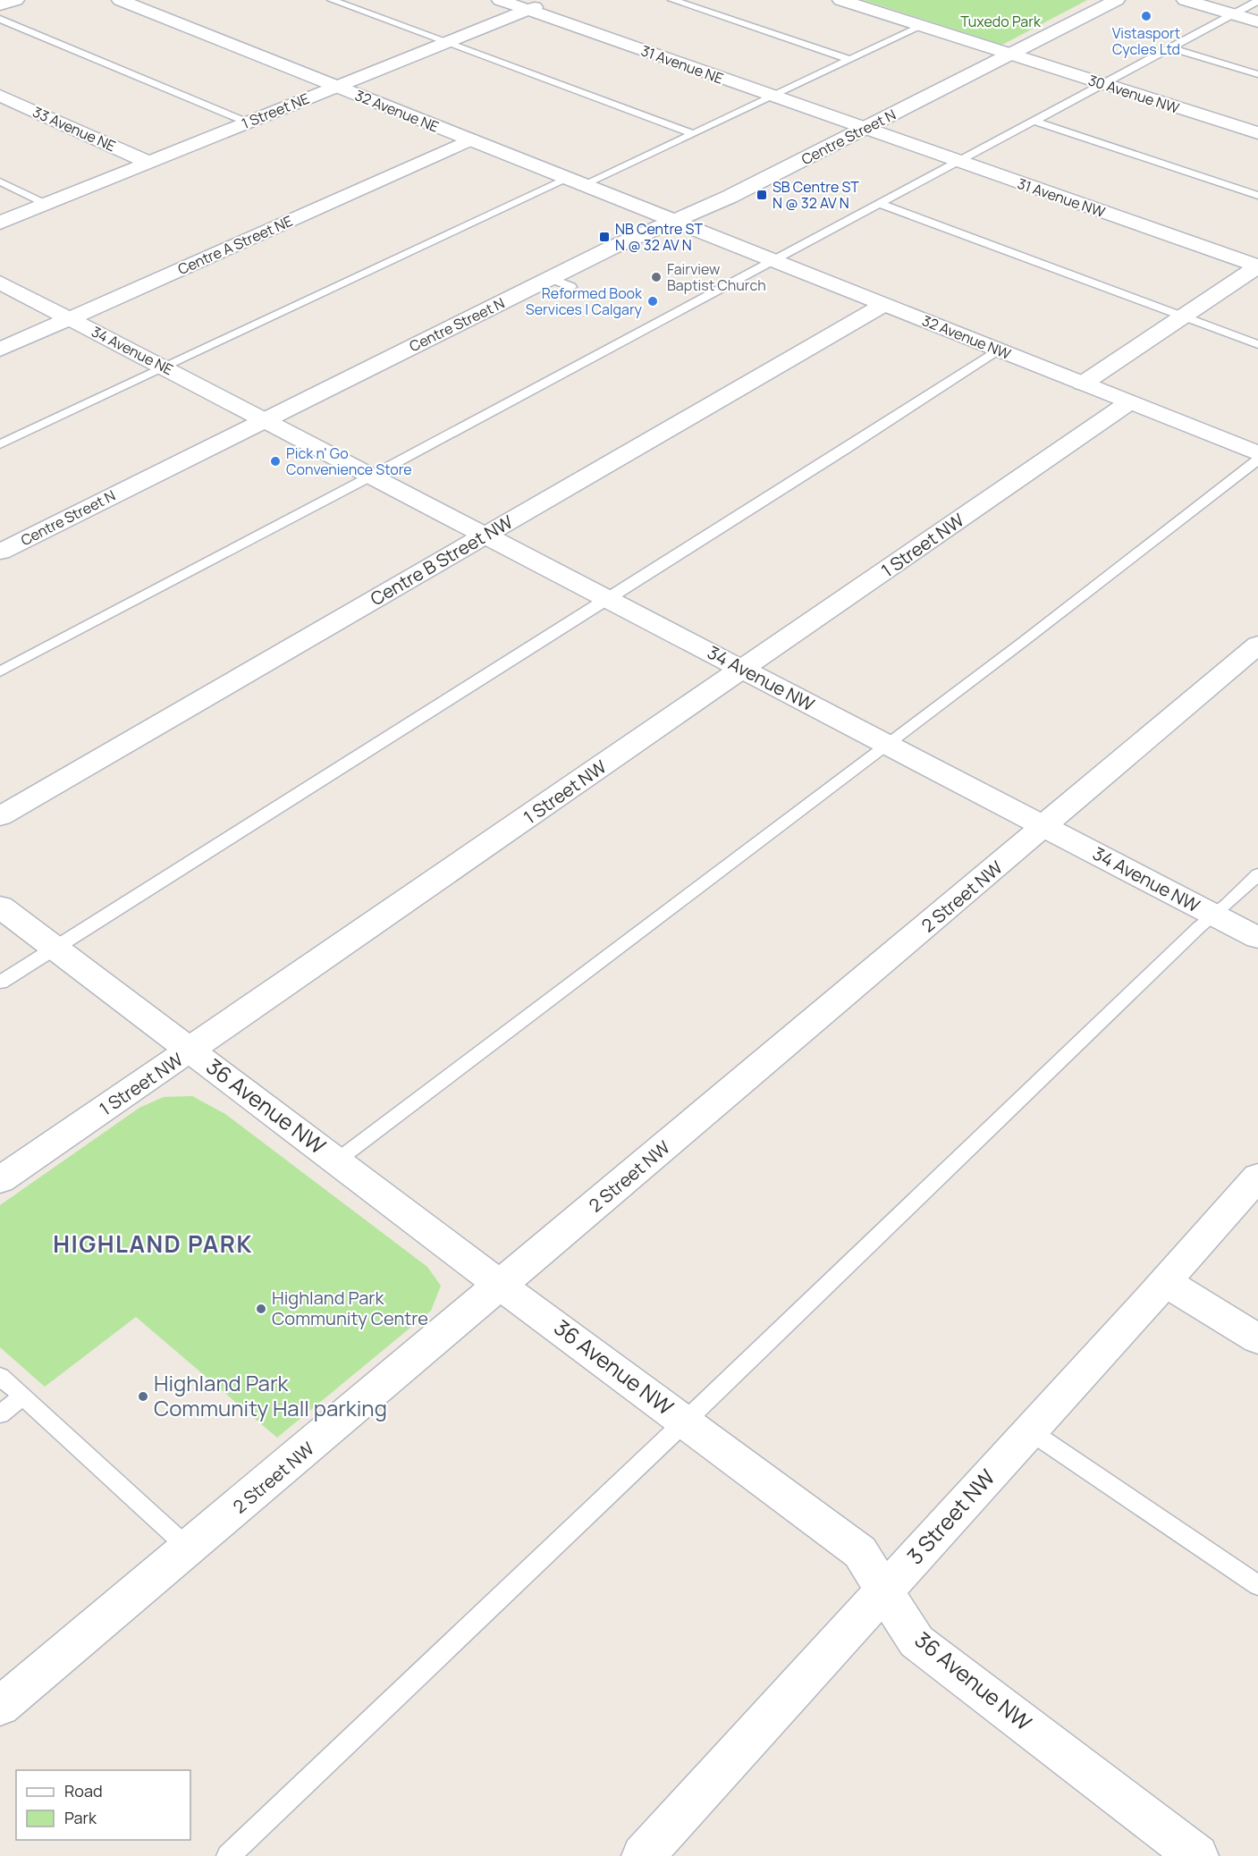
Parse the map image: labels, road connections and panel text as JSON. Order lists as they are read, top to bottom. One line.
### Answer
{"streets":{"street":["31 Avenue NE","30 Avenue NW","1 Street NE","32 Avenue NE","33 Avenue NE","Centre Street N","31 Avenue NW","Centre A Street NE","32 Avenue NW","34 Avenue NE","1 Street NW","Centre B Street NW","34 Avenue NW","2 Street NW","36 Avenue NW","3 Street NW"]},"crossings":[["31 Avenue NE","1 Street NE"],["31 Avenue NE","Centre Street N"],["31 Avenue NE","31 Avenue NW"],["30 Avenue NW","Centre Street N"],["1 Street NE","32 Avenue NE"],["1 Street NE","33 Avenue NE"],["32 Avenue NE","Centre Street N"],["32 Avenue NE","Centre A Street NE"],["32 Avenue NE","32 Avenue NW"],["Centre Street N","31 Avenue NW"],["Centre Street N","32 Avenue NW"],["Centre Street N","34 Avenue NE"],["Centre Street N","34 Avenue NW"],["Centre A Street NE","34 Avenue NE"],["32 Avenue NW","1 Street NW"],["32 Avenue NW","Centre B Street NW"],["34 Avenue NE","34 Avenue NW"],["1 Street NW","34 Avenue NW"],["1 Street NW","36 Avenue NW"],["Centre B Street NW","34 Avenue NW"],["34 Avenue NW","2 Street NW"],["2 Street NW","36 Avenue NW"],["36 Avenue NW","3 Street NW"]],"districts":["HIGHLAND PARK"],"parks":["Tuxedo Park"],"places":{"other":["Vistasport Cycles Ltd","Fairview Baptist Church","Reformed Book Services | Calgary","Pick n' Go Convenience Store","Highland Park Community Centre","Highland Park Community Hall parking"],"transit":["SB Centre ST N @ 32 AV N","NB Centre ST N @ 32 AV N"]},"legend":["Road","Park"]}
